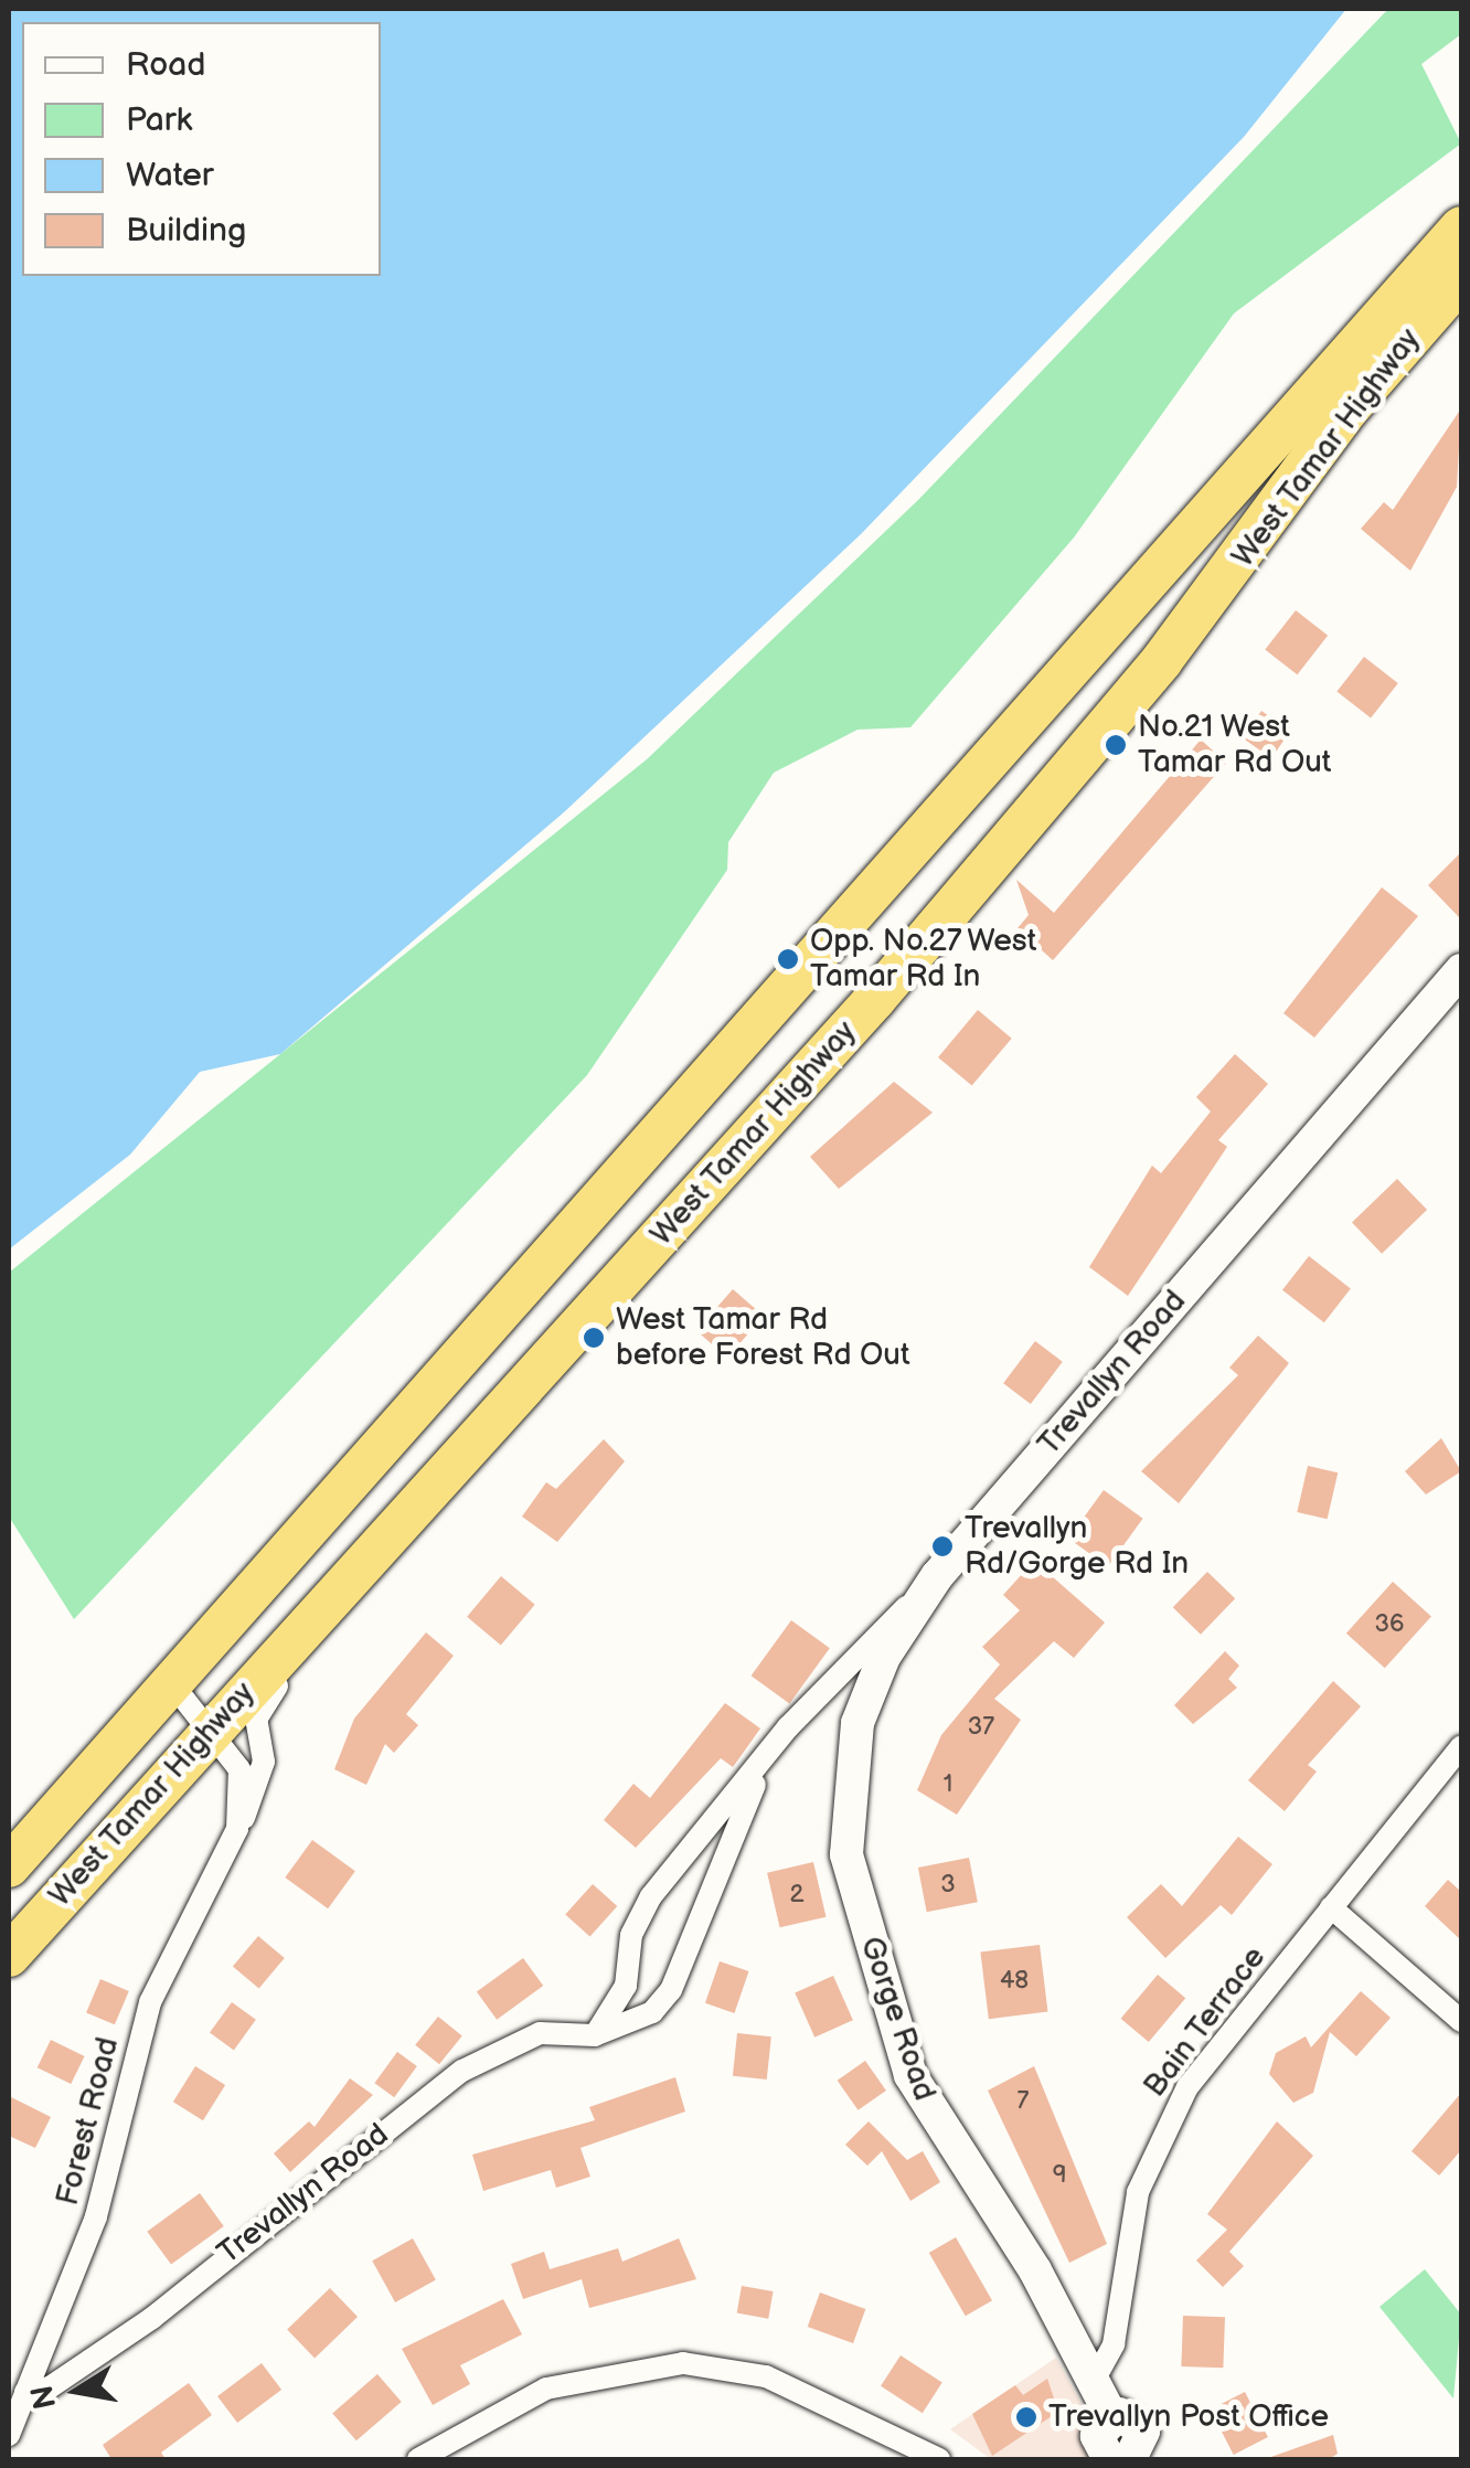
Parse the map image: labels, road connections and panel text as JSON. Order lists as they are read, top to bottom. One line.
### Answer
{"streets":{"highway":["West Tamar Highway"],"street":["Trevallyn Road","Gorge Road","Bain Terrace","Forest Road"]},"crossings":[["West Tamar Highway","Forest Road"],["Trevallyn Road","Gorge Road"],["Trevallyn Road","Forest Road"],["Gorge Road","Bain Terrace"]],"places":["No.21 West Tamar Rd Out","Opp. No.27 West Tamar Rd In","West Tamar Rd before Forest Rd Out","Trevallyn Rd/Gorge Rd In","Trevallyn Post Office"],"house_numbers":["36","37","1","3","2","48","7","9"],"legend":["Road","Park","Water","Building"],"north":"left"}
